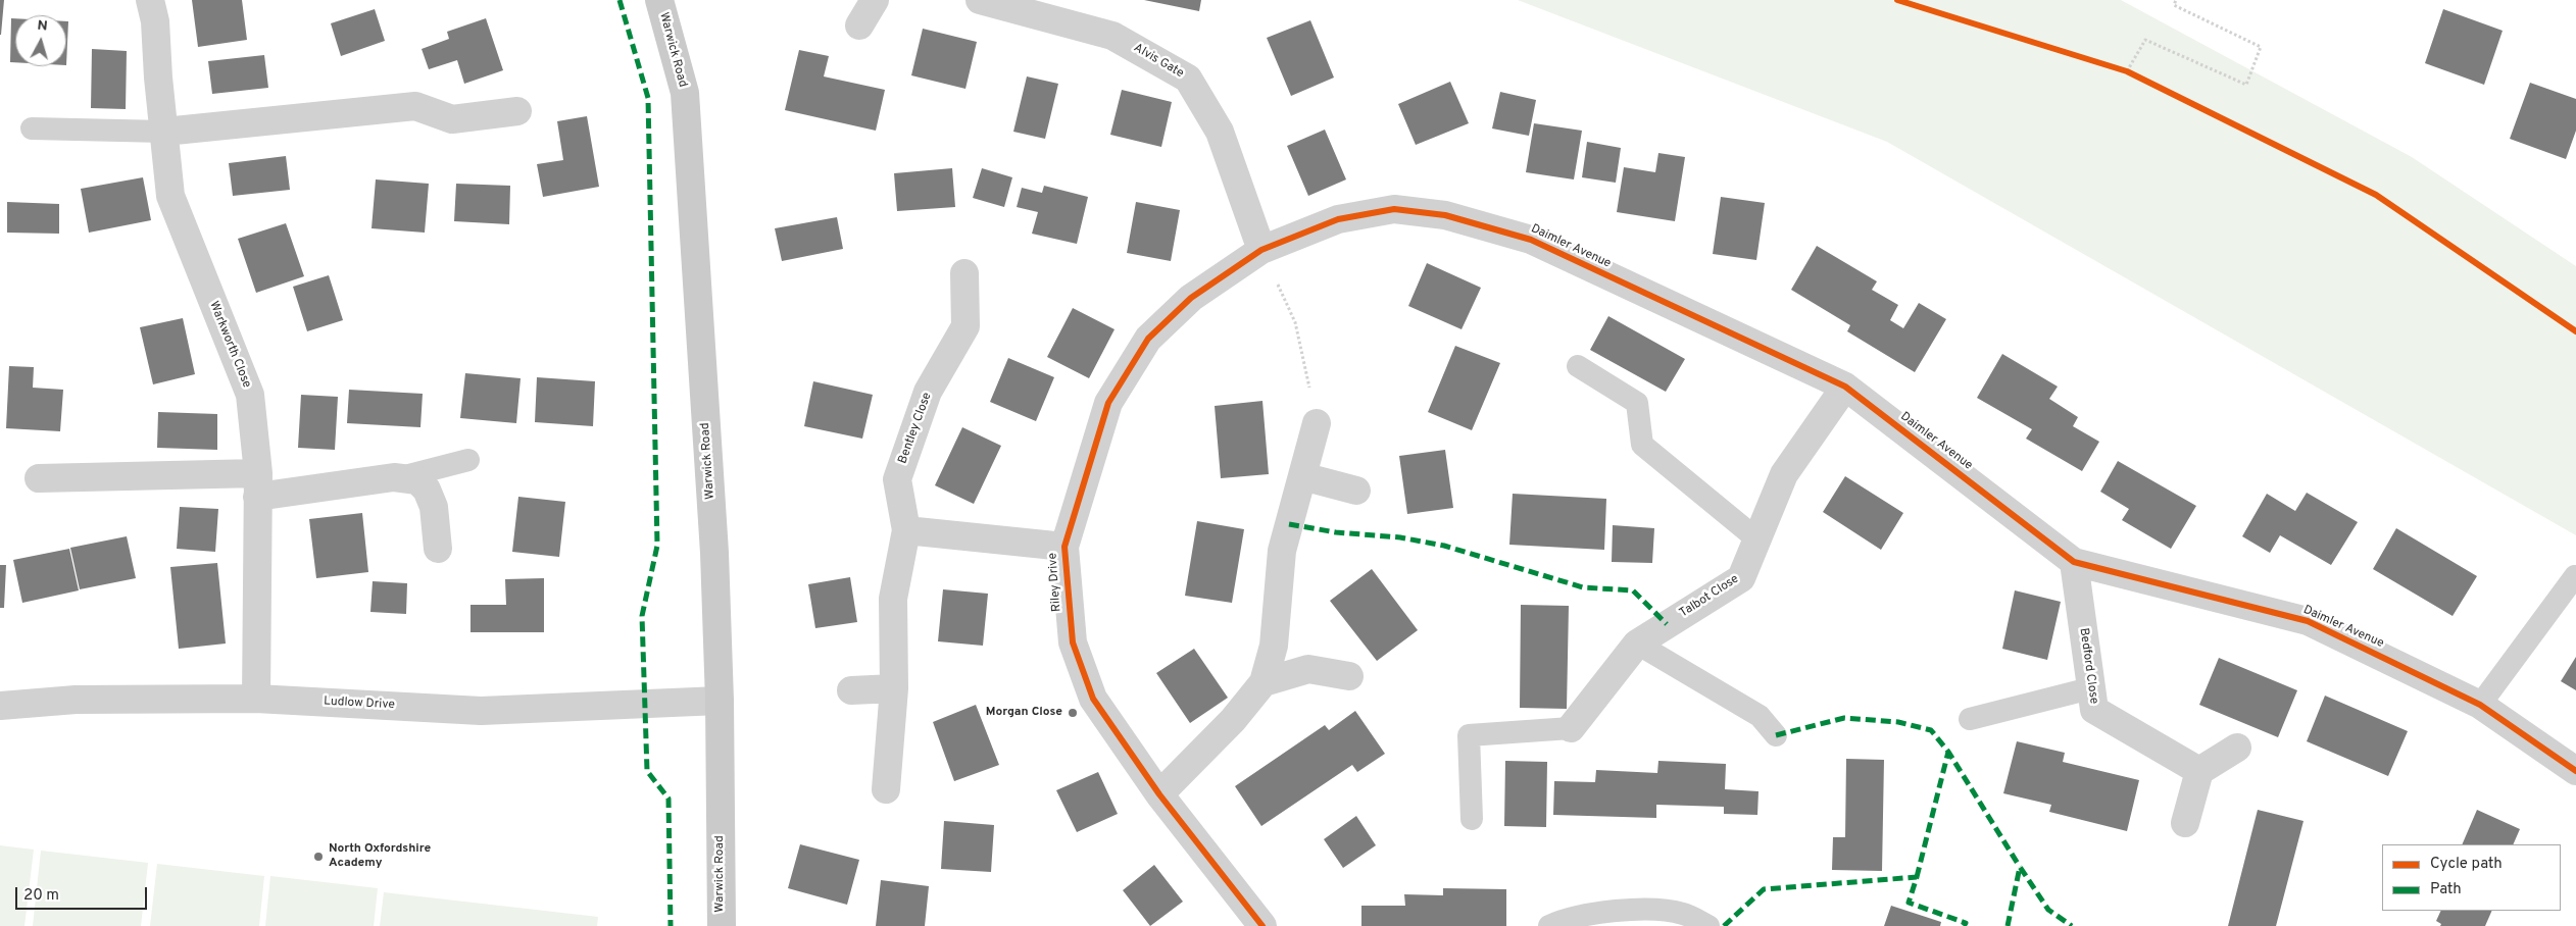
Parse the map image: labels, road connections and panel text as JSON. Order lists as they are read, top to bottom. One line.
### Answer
{"streets":{"main road":["Warwick Road"],"street":["Alvis Gate","Daimler Avenue","Warkworth Close","Bentley Close","Riley Drive","Talbot Close","Bedford Close","Ludlow Drive"]},"crossings":[["Warwick Road","Ludlow Drive"],["Alvis Gate","Daimler Avenue"],["Alvis Gate","Riley Drive"],["Daimler Avenue","Riley Drive"],["Daimler Avenue","Talbot Close"],["Daimler Avenue","Bedford Close"],["Warkworth Close","Ludlow Drive"]],"places":["Morgan Close","North Oxfordshire Academy"],"legend":["Cycle path","Path"],"scale_bar":"20 m","north":"top"}
